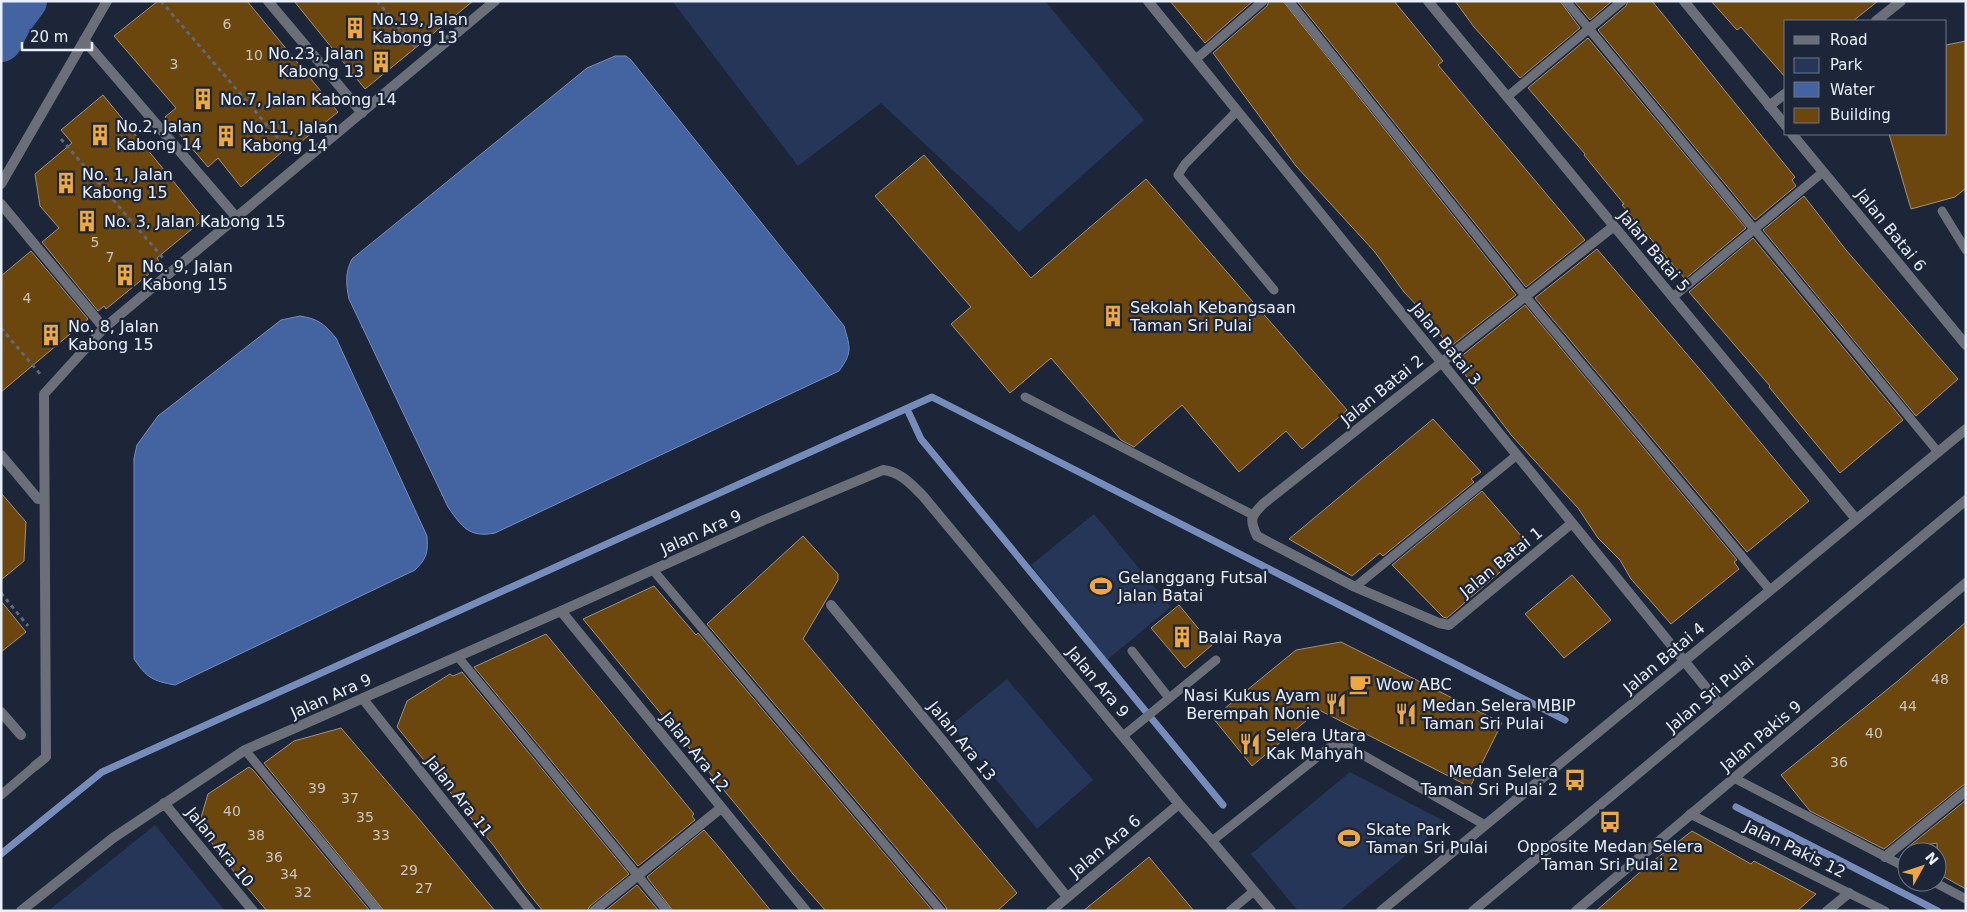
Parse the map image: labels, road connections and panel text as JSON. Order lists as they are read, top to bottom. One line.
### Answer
{"streets":{"street":["Jalan Batai 6","Jalan Batai 5","Jalan Batai 3","Jalan Batai 2","Jalan Ara 9","Jalan Batai 1","Jalan Batai 4","Jalan Sri Pulai","Jalan Pakis 9","Jalan Ara 13","Jalan Ara 12","Jalan Ara 11","Jalan Ara 6","Jalan Ara 10"],"lane":["Jalan Pakis 12"]},"crossings":[["Jalan Batai 5","Jalan Batai 2"],["Jalan Batai 5","Jalan Batai 4"],["Jalan Batai 3","Jalan Batai 2"],["Jalan Batai 3","Jalan Batai 1"],["Jalan Batai 3","Jalan Batai 4"],["Jalan Batai 3","Jalan Sri Pulai"],["Jalan Ara 9","Jalan Ara 12"],["Jalan Ara 9","Jalan Ara 11"],["Jalan Ara 9","Jalan Ara 6"],["Jalan Ara 9","Jalan Ara 10"],["Jalan Pakis 9","Jalan Pakis 12"],["Jalan Ara 13","Jalan Ara 6"]],"places":{"building":["No.19, Jalan Kabong 13","No.23, Jalan Kabong 13","No.7, Jalan Kabong 14","No.2, Jalan Kabong 14","No.11, Jalan Kabong 14","No. 1, Jalan Kabong 15","No. 3, Jalan Kabong 15","No. 9, Jalan Kabong 15","Sekolah Kebangsaan Taman Sri Pulai","No. 8, Jalan Kabong 15","Balai Raya"],"sports":["Gelanggang Futsal Jalan Batai","Skate Park Taman Sri Pulai"],"cafe":["Wow ABC"],"restaurant":["Nasi Kukus Ayam Berempah Nonie","Medan Selera MBIP Taman Sri Pulai","Selera Utara Kak Mahyah"],"bus stop":["Medan Selera Taman Sri Pulai 2","Opposite Medan Selera Taman Sri Pulai 2"]},"house_numbers":["6","10","3","5","7","4","48","44","40","36","39","37","40","35","38","33","36","29","34","27","32"],"legend":["Road","Park","Water","Building"],"scale_bar":"20 m","north":"top right"}
